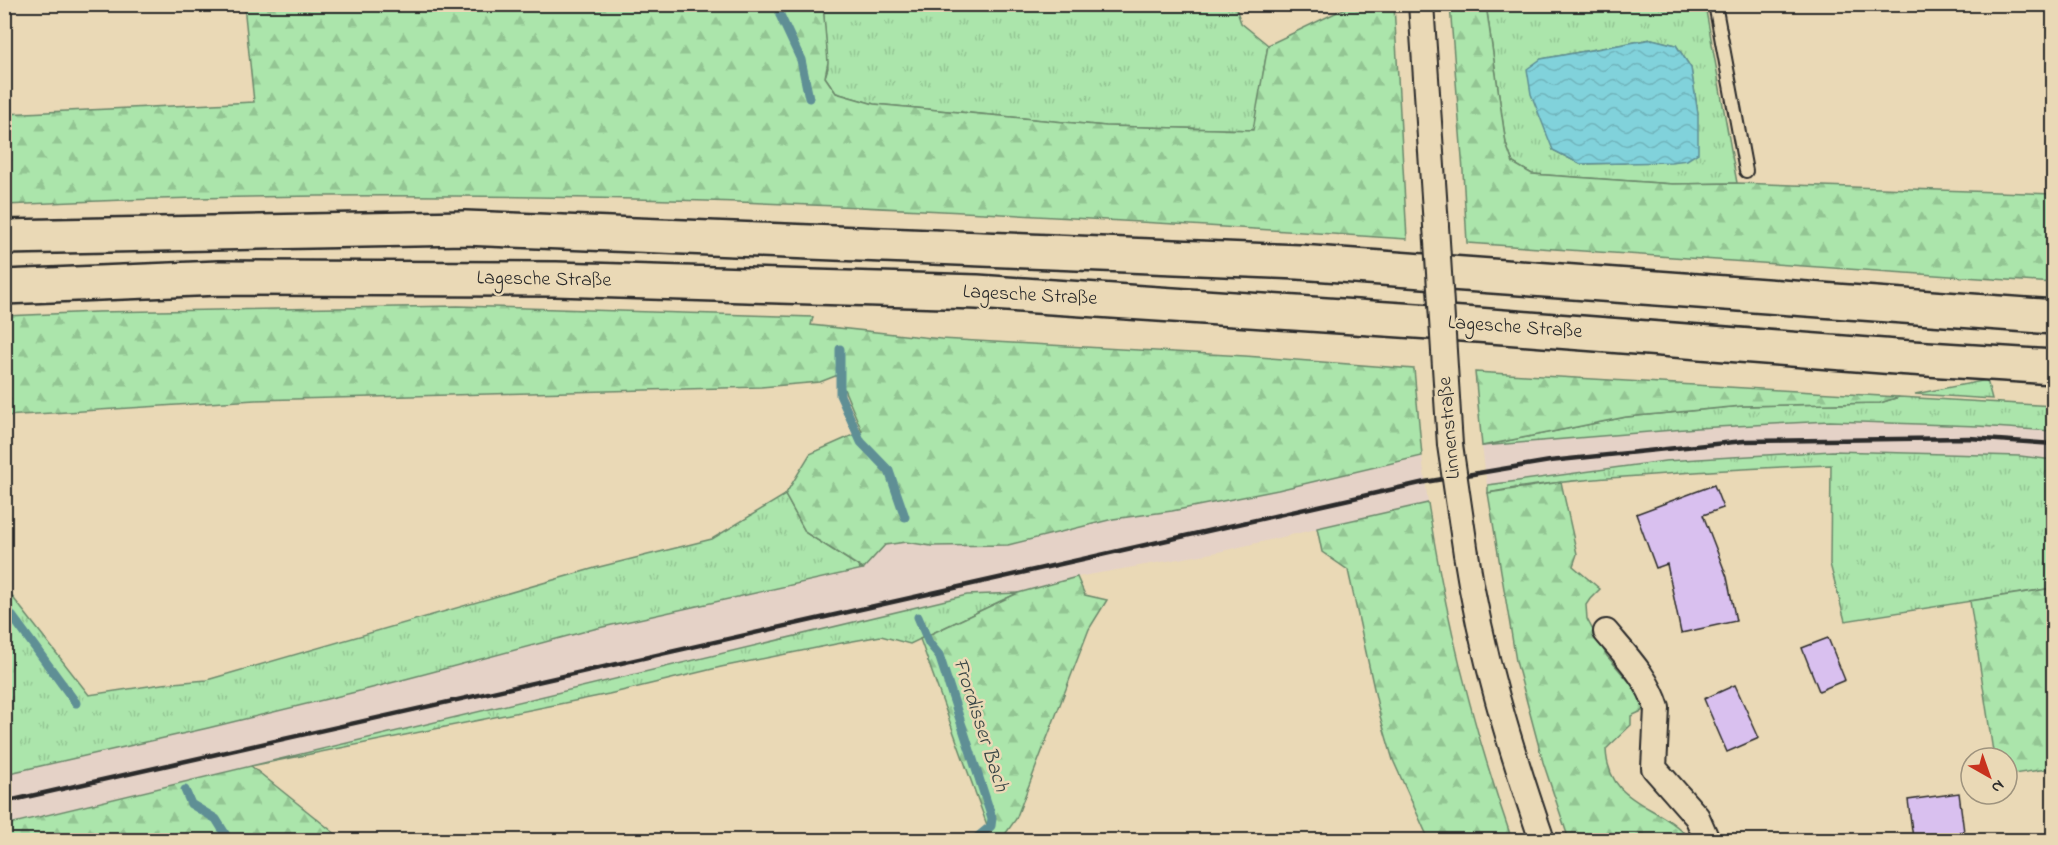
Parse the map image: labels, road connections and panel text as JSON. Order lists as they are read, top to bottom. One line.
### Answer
{"streets":{"highway":["Lagesche Straße"],"street":["Linnenstraße"]},"water":["Frordisser Bach"],"north":"bottom right"}
